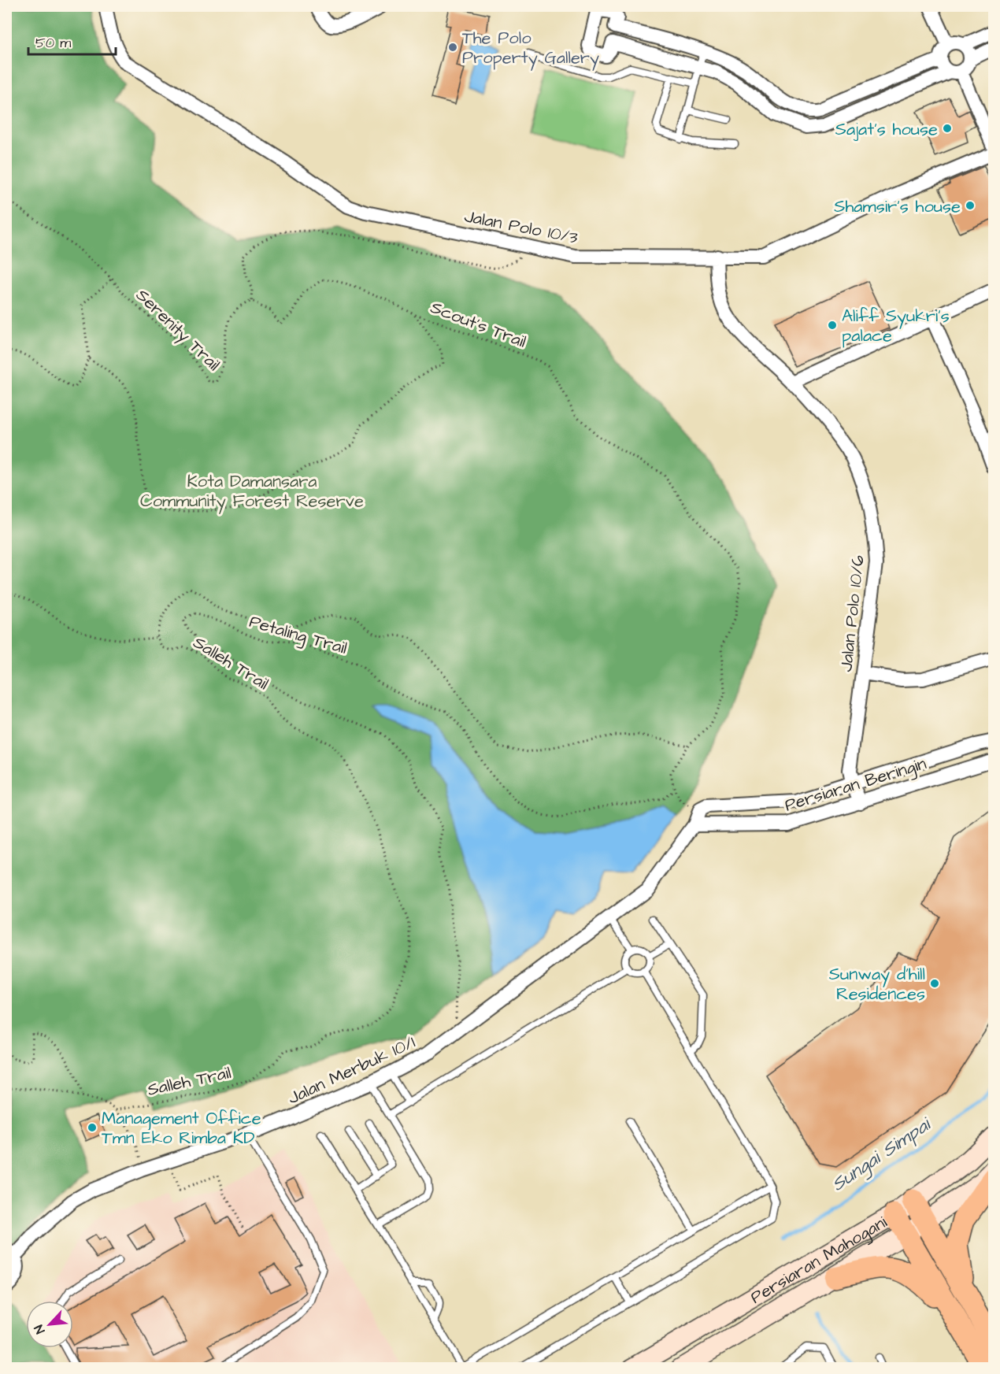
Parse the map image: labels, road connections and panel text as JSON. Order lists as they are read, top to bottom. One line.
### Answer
{"streets":{"main road":["Persiaran Mahogani"],"street":["Jalan Polo 10/3","Jalan Polo 10/6","Persiaran Beringin","Jalan Merbuk 10/1"],"path":["Scout's Trail","Serenity Trail","Petaling Trail","Salleh Trail"]},"crossings":[["Jalan Polo 10/3","Jalan Polo 10/6"],["Scout's Trail","Petaling Trail"],["Jalan Polo 10/6","Persiaran Beringin"],["Petaling Trail","Jalan Merbuk 10/1"],["Persiaran Beringin","Jalan Merbuk 10/1"]],"water":["Sungai Simpai"],"parks":["Kota Damansara Community Forest Reserve"],"places":["The Polo Property Gallery","Sajat's house","Shamsir's house","Aliff Syukri's palace","Sunway d'hill Residences","Management Office Tmn Eko Rimba KD"],"scale_bar":"50 m","north":"bottom left"}
